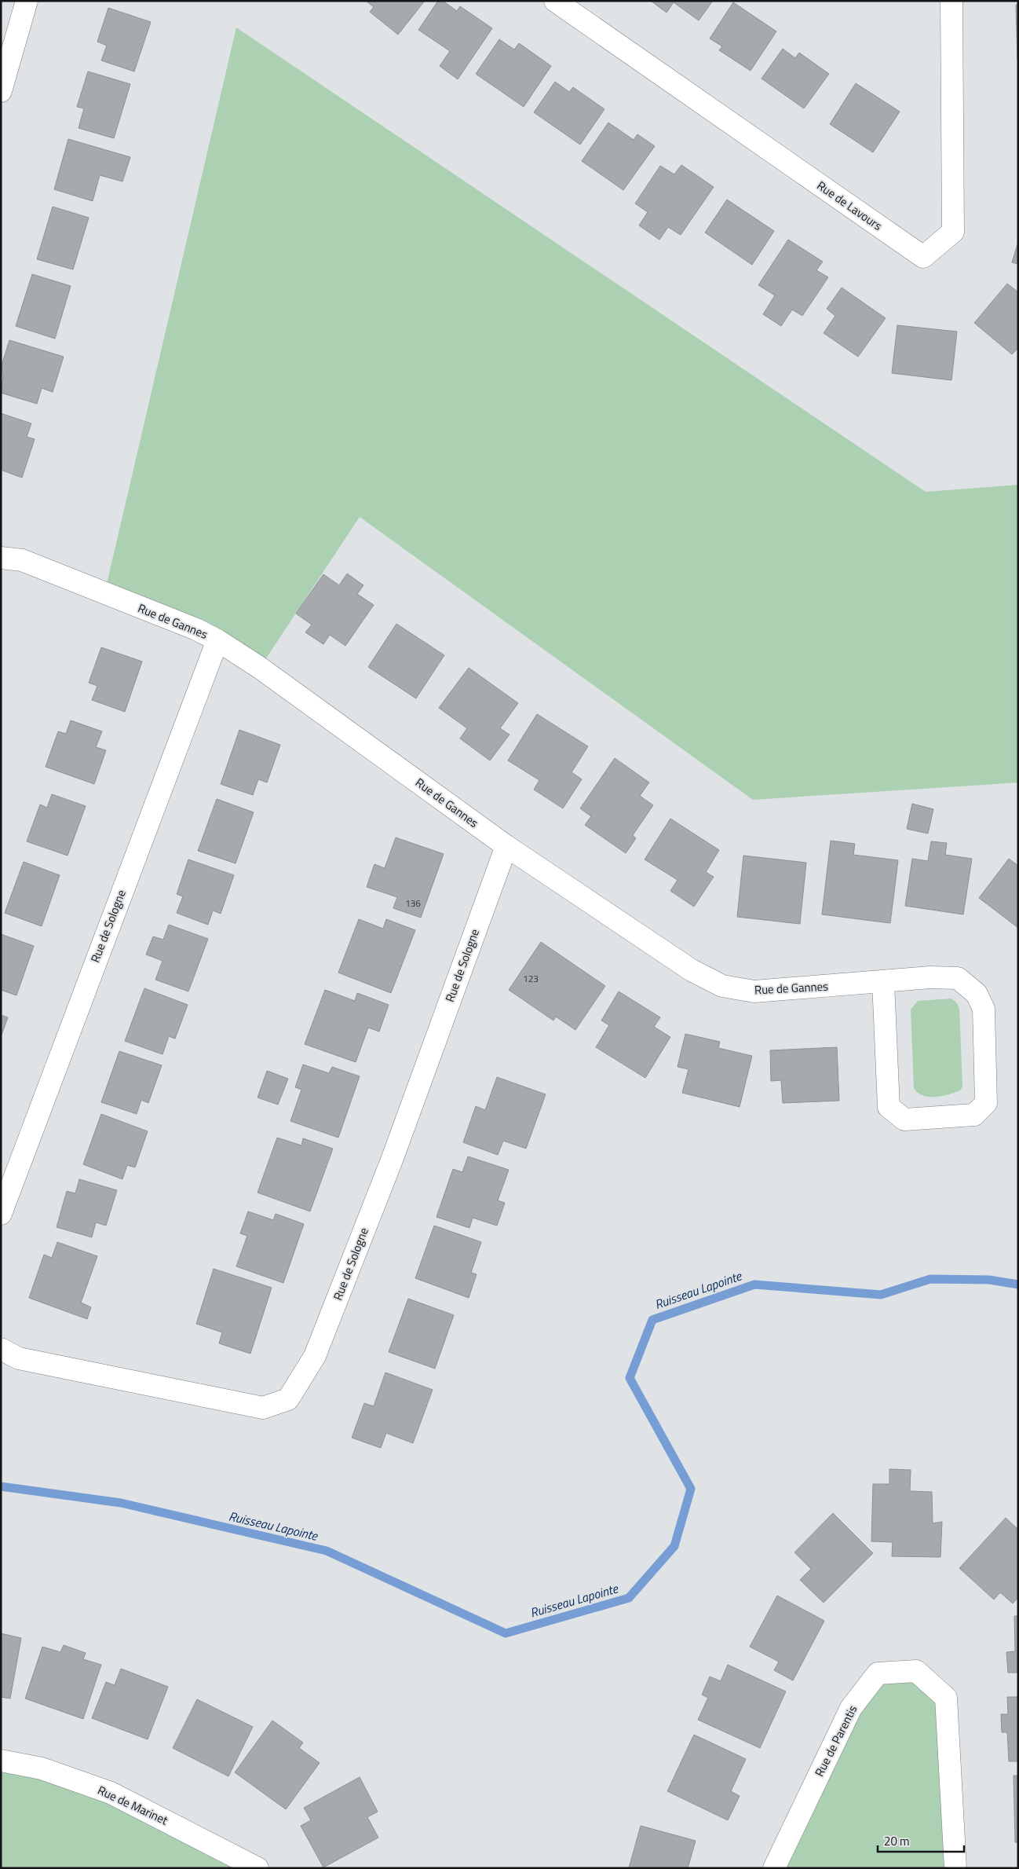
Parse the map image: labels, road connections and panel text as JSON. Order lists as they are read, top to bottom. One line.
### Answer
{"streets":{"street":["Rue de Lavours","Rue de Gannes","Rue de Sologne","Rue de Parentis","Rue de Marinet"]},"crossings":[["Rue de Gannes","Rue de Sologne"]],"water":["Ruisseau Lapointe"],"house_numbers":["136","123"],"scale_bar":"20 m"}
